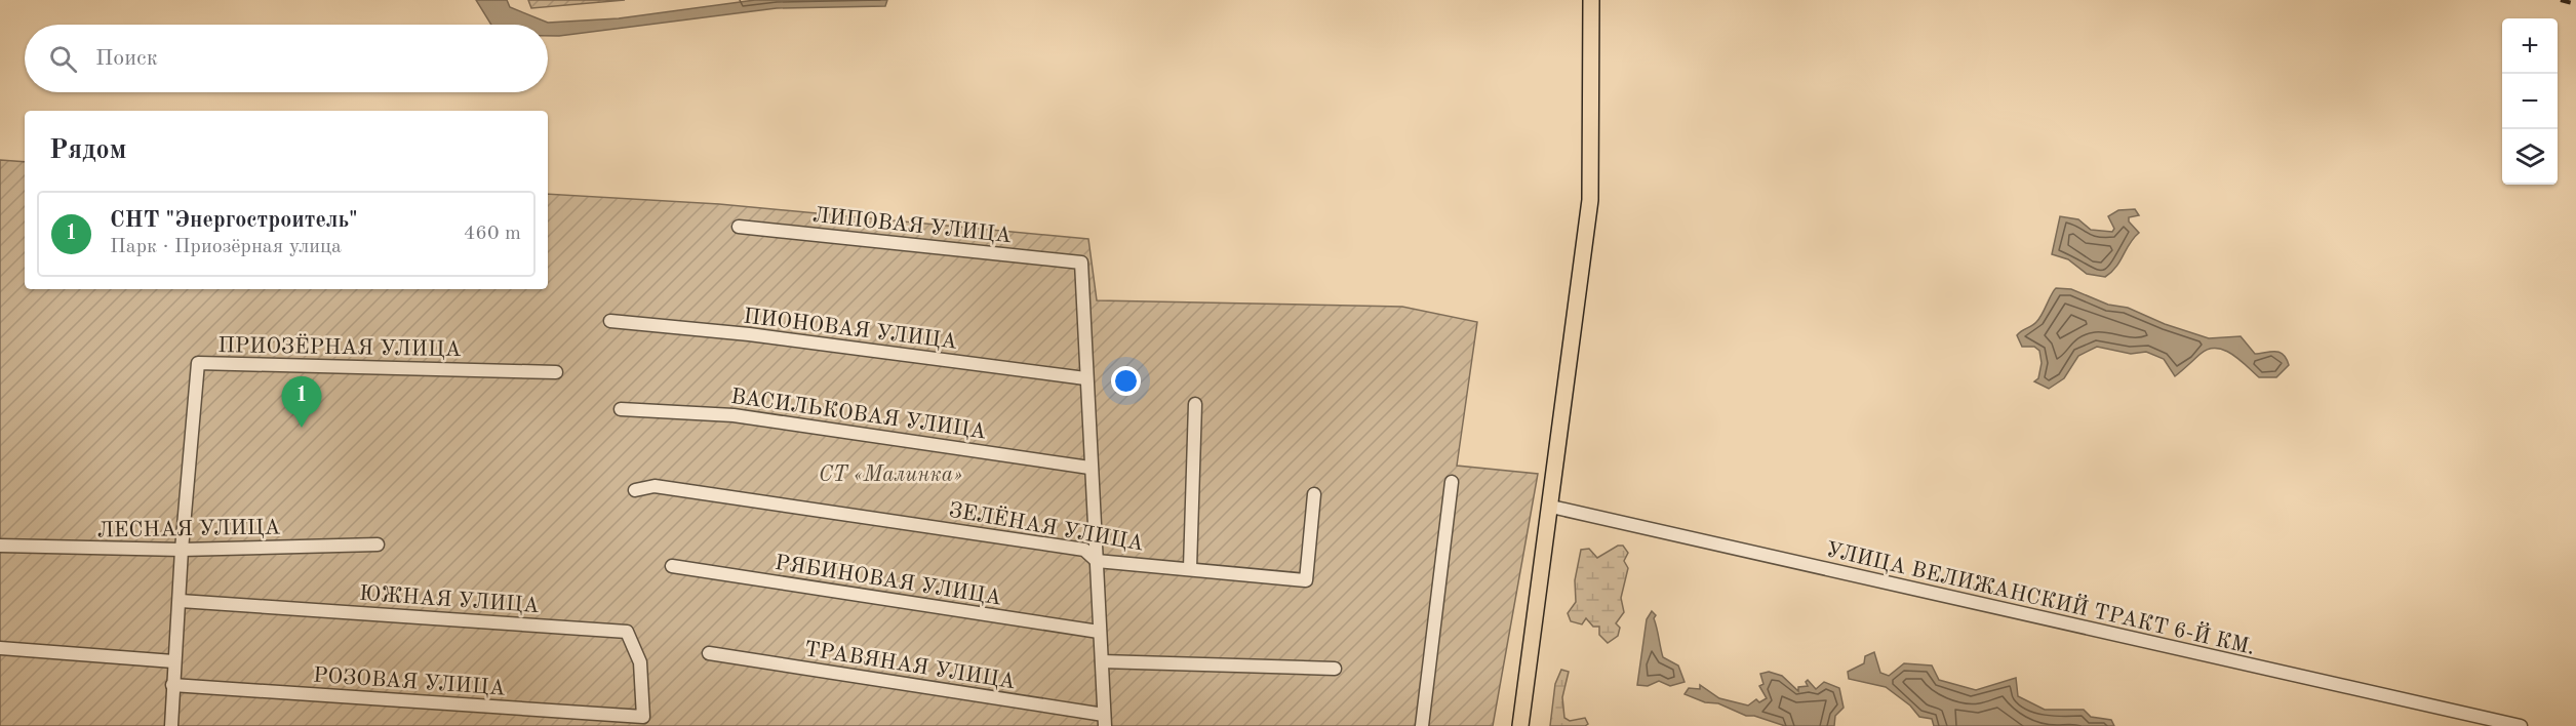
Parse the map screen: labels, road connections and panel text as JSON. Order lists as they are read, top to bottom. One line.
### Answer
{"streets":{"street":["ЛИПОВАЯ УЛИЦА","ПИОНОВАЯ УЛИЦА","ПРИОЗЁРНАЯ УЛИЦА","ВАСИЛЬКОВАЯ УЛИЦА","ЗЕЛЁНАЯ УЛИЦА","ЛЕСНАЯ УЛИЦА","РЯБИНОВАЯ УЛИЦА","УЛИЦА ВЕЛИЖАНСКИЙ ТРАКТ 6-Й КМ.","ЮЖНАЯ УЛИЦА","ТРАВЯНАЯ УЛИЦА","РОЗОВАЯ УЛИЦА"]},"crossings":[["ЛИПОВАЯ УЛИЦА","ПИОНОВАЯ УЛИЦА"],["ПРИОЗЁРНАЯ УЛИЦА","ЛЕСНАЯ УЛИЦА"],["ЮЖНАЯ УЛИЦА","РОЗОВАЯ УЛИЦА"]],"parks":["CТ «Малинка»"],"page":{"map_buttons":["+","−"],"search":"Поиск","heading":"Рядом","list":[{"mark":"1","name":"СНТ \"Энергостроитель\"","note":"Парк · Приозёрная улица","value":"460 m"}],"pins":"1"}}
